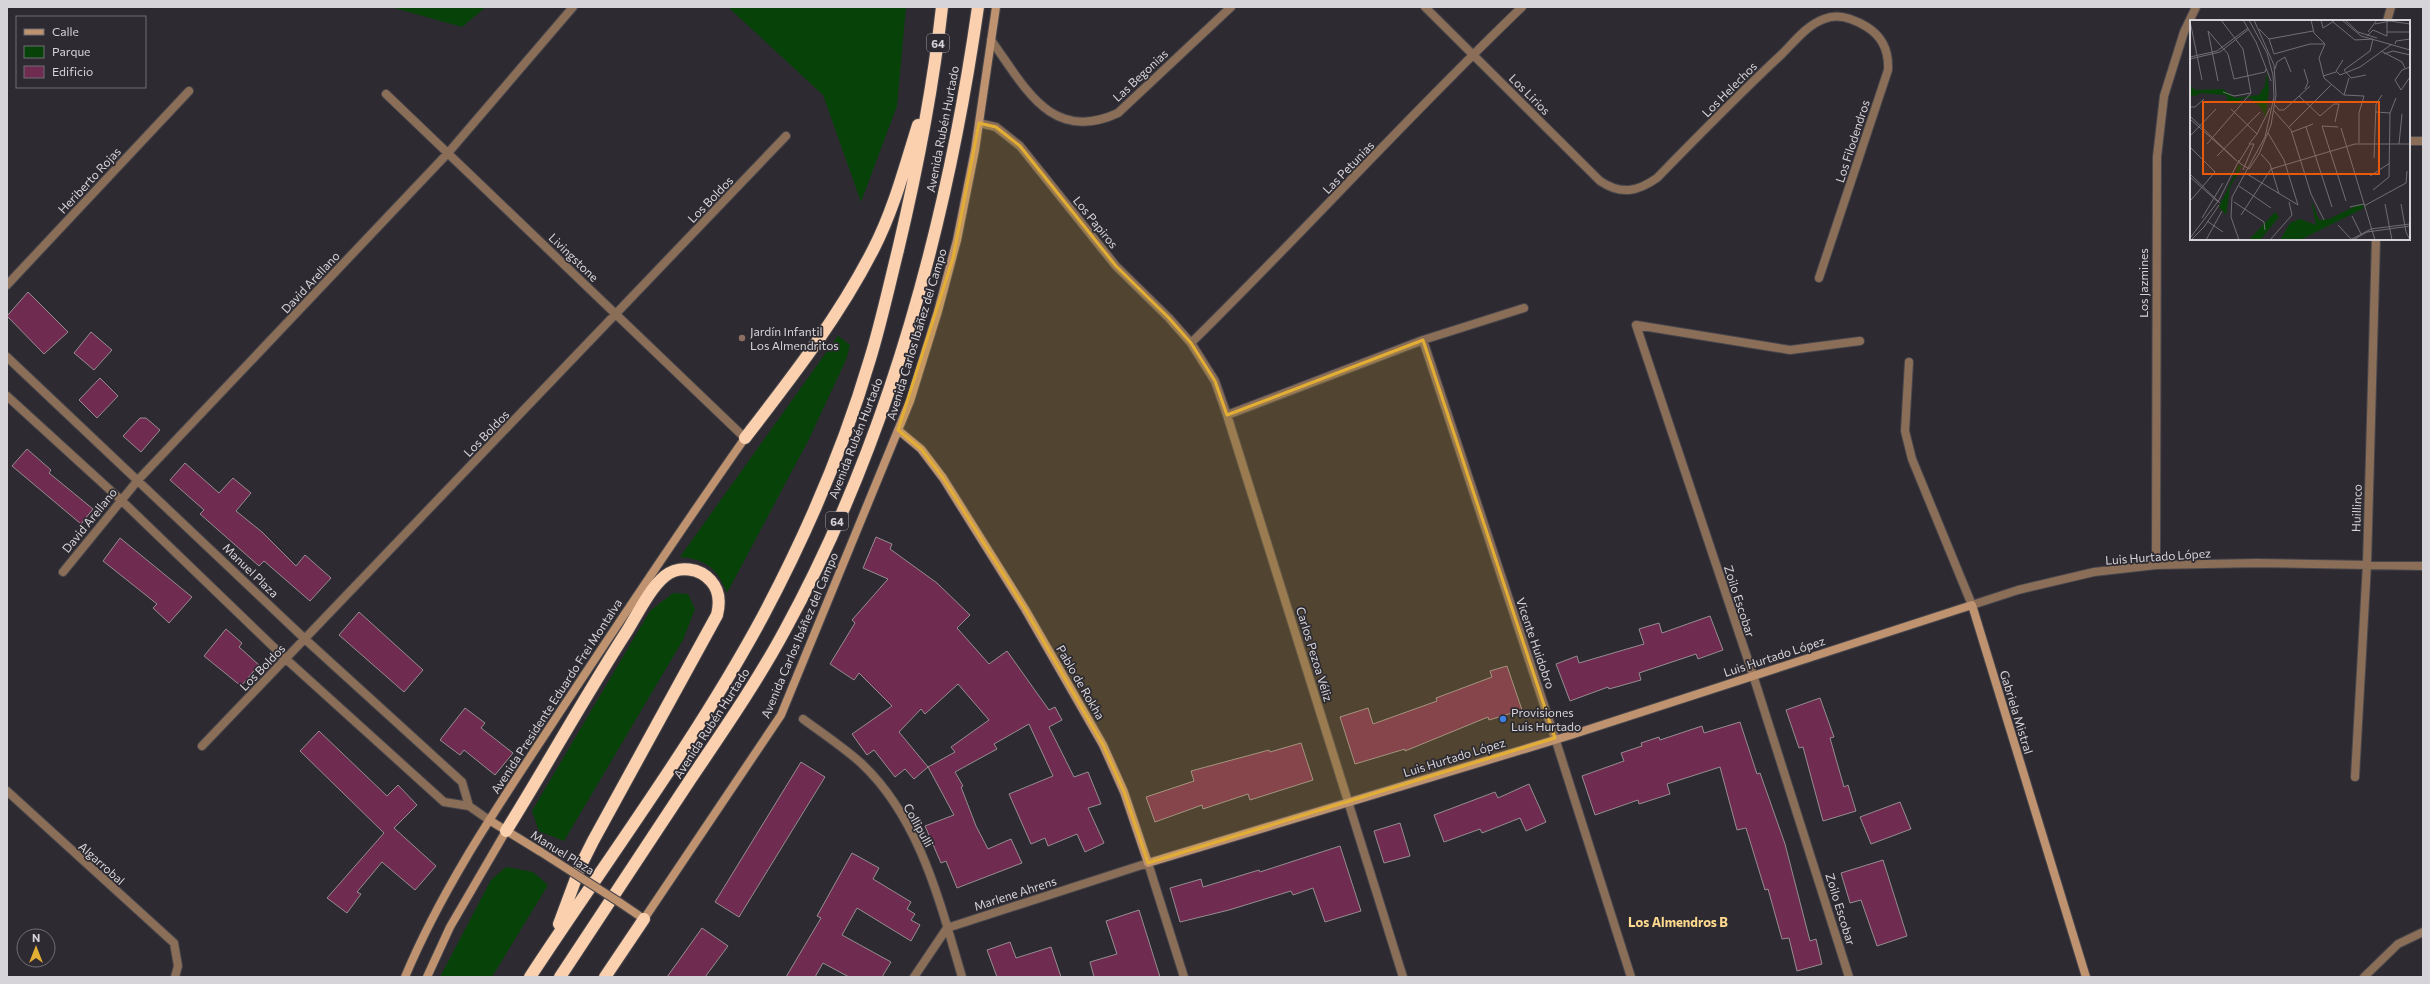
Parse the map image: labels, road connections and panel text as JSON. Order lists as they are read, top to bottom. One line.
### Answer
{"streets":{"highway":["64","Avenida Rubén Hurtado"],"main road":["Avenida Carlos Ibáñez del Campo","Luis Hurtado López","Manuel Plaza","Pablo de Rokha","Avenida Presidente Eduardo Frei Montalva","Gabriela Mistral"],"street":["Las Begonias","Los Helechos","Los Lirios","Los Filodendros","Las Petunias","Heriberto Rojas","Los Boldos","Los Papiros","Livingstone","David Arellano","Los Jazmines","Huillinco","Zoilo Escobar","Vicente Huidobro","Carlos Pezoa Véliz","Collipulli","Algarrobal","Marlene Ahrens"]},"crossings":[["Las Begonias","Avenida Carlos Ibáñez del Campo"],["Los Helechos","Los Lirios"],["Los Helechos","Los Filodendros"],["Los Lirios","Las Petunias"],["Las Petunias","Los Papiros"],["Las Petunias","Carlos Pezoa Véliz"],["Los Boldos","Livingstone"],["Los Boldos","Manuel Plaza"],["Los Papiros","Avenida Carlos Ibáñez del Campo"],["Los Papiros","Carlos Pezoa Véliz"],["Livingstone","David Arellano"],["Livingstone","Avenida Presidente Eduardo Frei Montalva"],["David Arellano","Manuel Plaza"],["Los Jazmines","Luis Hurtado López"],["Avenida Carlos Ibáñez del Campo","Manuel Plaza"],["Avenida Carlos Ibáñez del Campo","Pablo de Rokha"],["Huillinco","Luis Hurtado López"],["Luis Hurtado López","Zoilo Escobar"],["Luis Hurtado López","Vicente Huidobro"],["Luis Hurtado López","Carlos Pezoa Véliz"],["Luis Hurtado López","Pablo de Rokha"],["Luis Hurtado López","Gabriela Mistral"],["Luis Hurtado López","Marlene Ahrens"],["Manuel Plaza","Avenida Presidente Eduardo Frei Montalva"],["Pablo de Rokha","Marlene Ahrens"],["Collipulli","Marlene Ahrens"]],"districts":["Los Almendros B"],"places":["Jardín Infantil Los Almendritos","Provisiones Luis Hurtado"],"legend":["Calle","Parque","Edificio"],"north":"top"}
